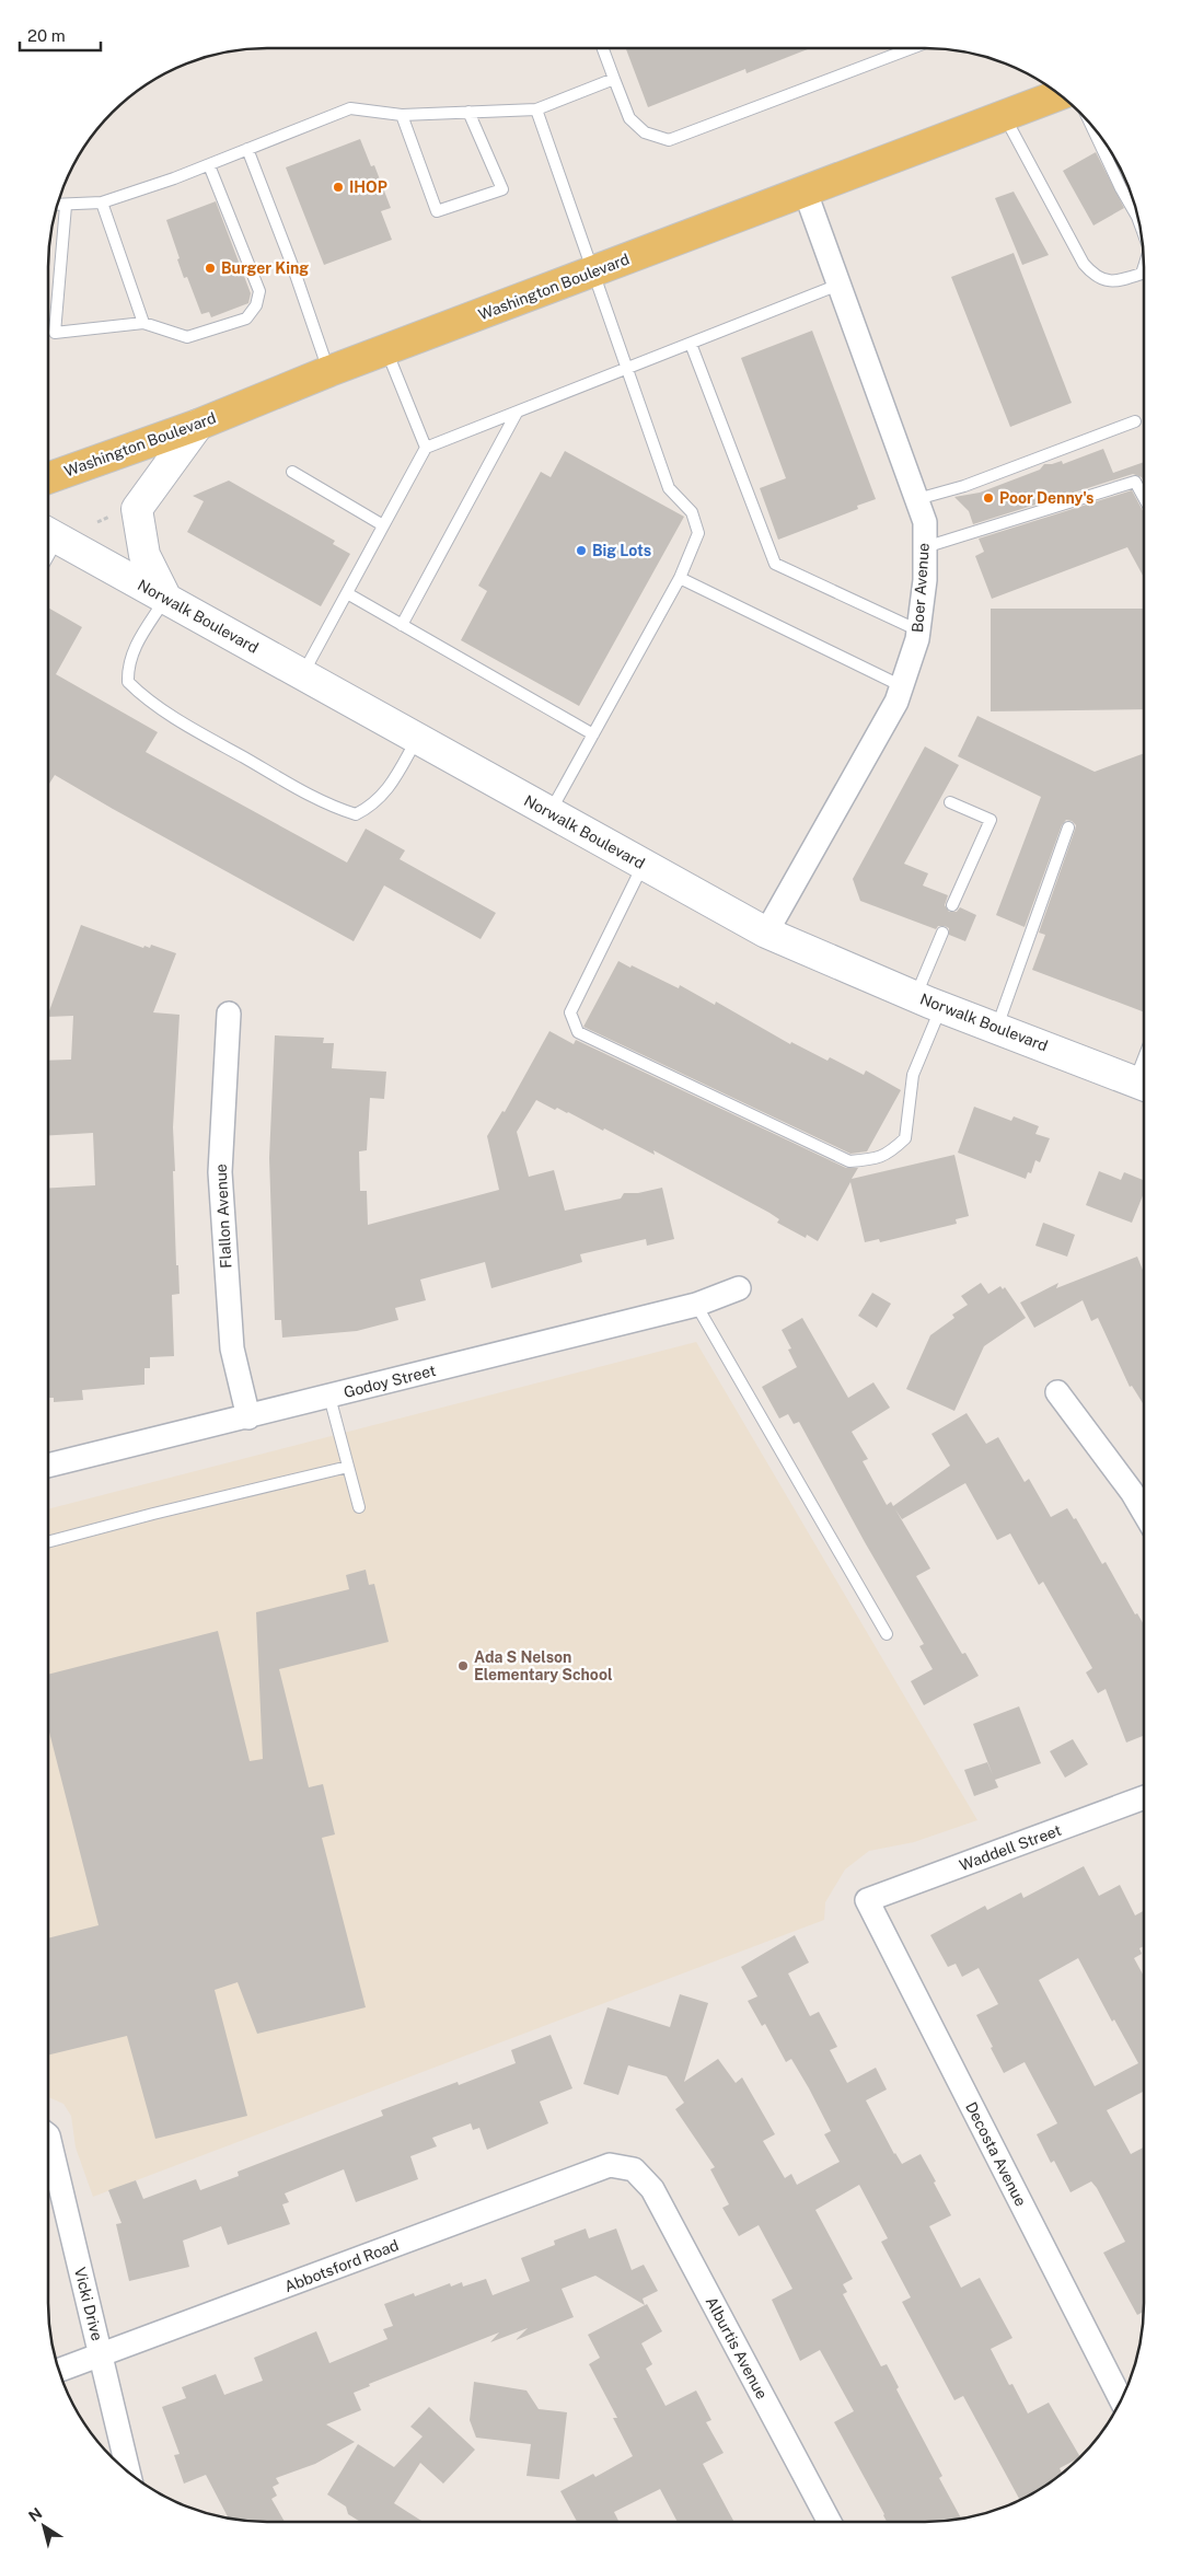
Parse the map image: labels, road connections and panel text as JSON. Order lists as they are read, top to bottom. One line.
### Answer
{"streets":{"main road":["Washington Boulevard","Norwalk Boulevard"],"street":["Boer Avenue","Flallon Avenue","Godoy Street","Waddell Street","Decosta Avenue","Abbotsford Road","Vicki Drive","Alburtis Avenue"]},"crossings":[["Washington Boulevard","Boer Avenue"],["Boer Avenue","Norwalk Boulevard"],["Flallon Avenue","Godoy Street"],["Waddell Street","Decosta Avenue"],["Abbotsford Road","Vicki Drive"],["Abbotsford Road","Alburtis Avenue"]],"places":["IHOP","Burger King","Poor Denny's","Big Lots","Ada S Nelson Elementary School"],"scale_bar":"20 m","north":"top left"}
